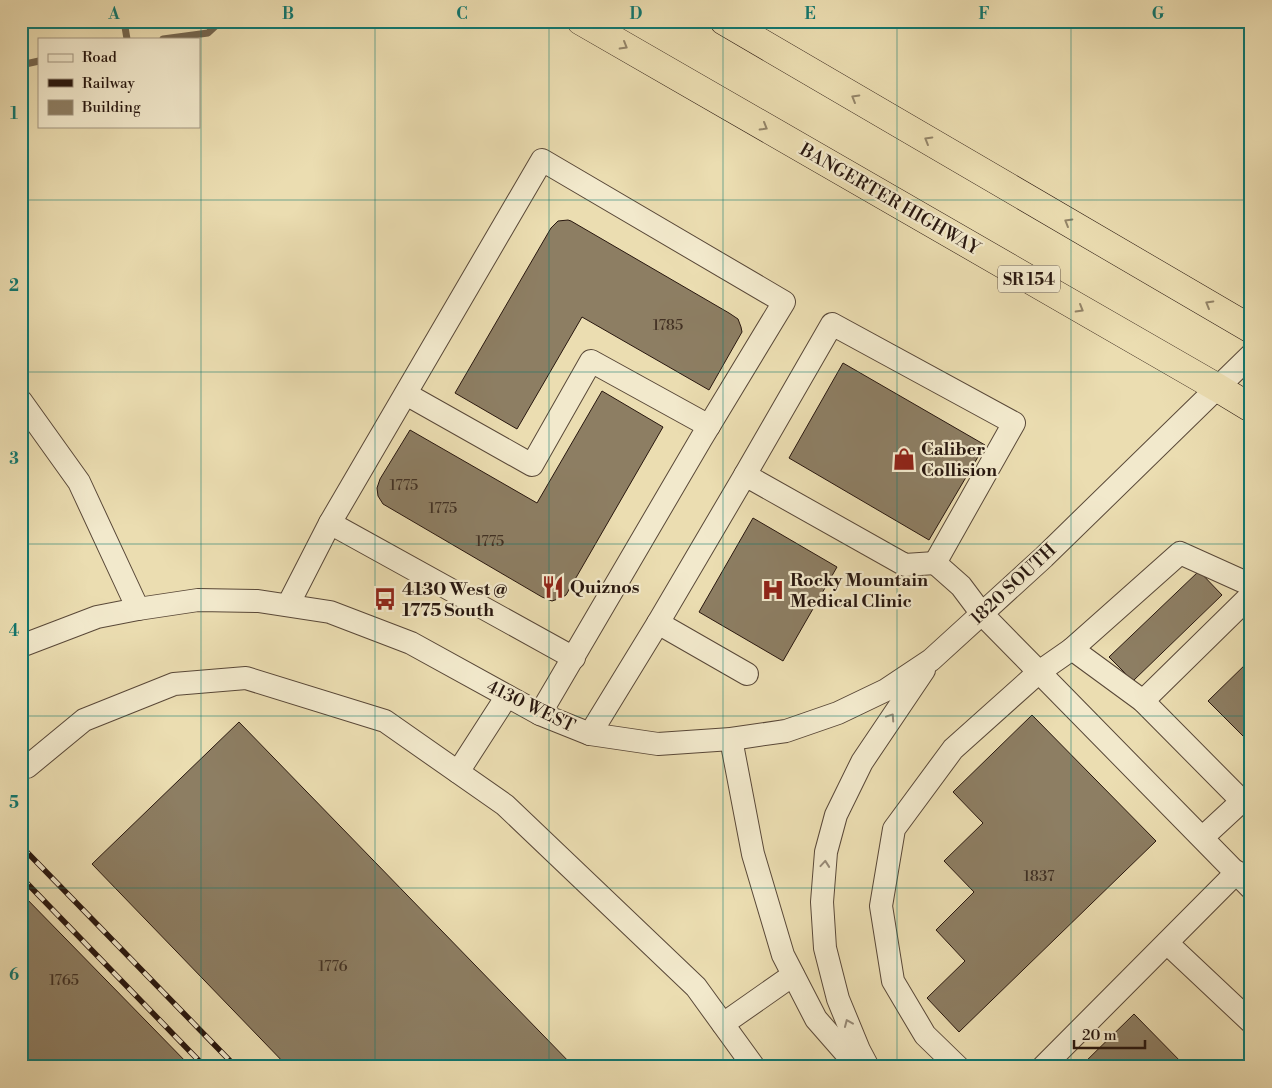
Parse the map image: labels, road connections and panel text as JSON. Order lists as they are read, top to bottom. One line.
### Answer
{"streets":{"highway":["BANGERTER HIGHWAY","SR 154"],"street":["1820 SOUTH","4130 WEST"]},"crossings":[["BANGERTER HIGHWAY","1820 SOUTH"],["1820 SOUTH","4130 WEST"]],"places":{"shop":["Caliber Collision"],"restaurant":["Quiznos"],"hospital":["Rocky Mountain Medical Clinic"],"bus stop":["4130 West @ 1775 South"]},"house_numbers":["1785","1775","1775","1775","1837","1776","1765"],"legend":["Road","Railway","Building"],"scale_bar":"20 m","grid":{"columns":["A","B","C","D","E","F","G"],"rows":["1","2","3","4","5","6"]}}
